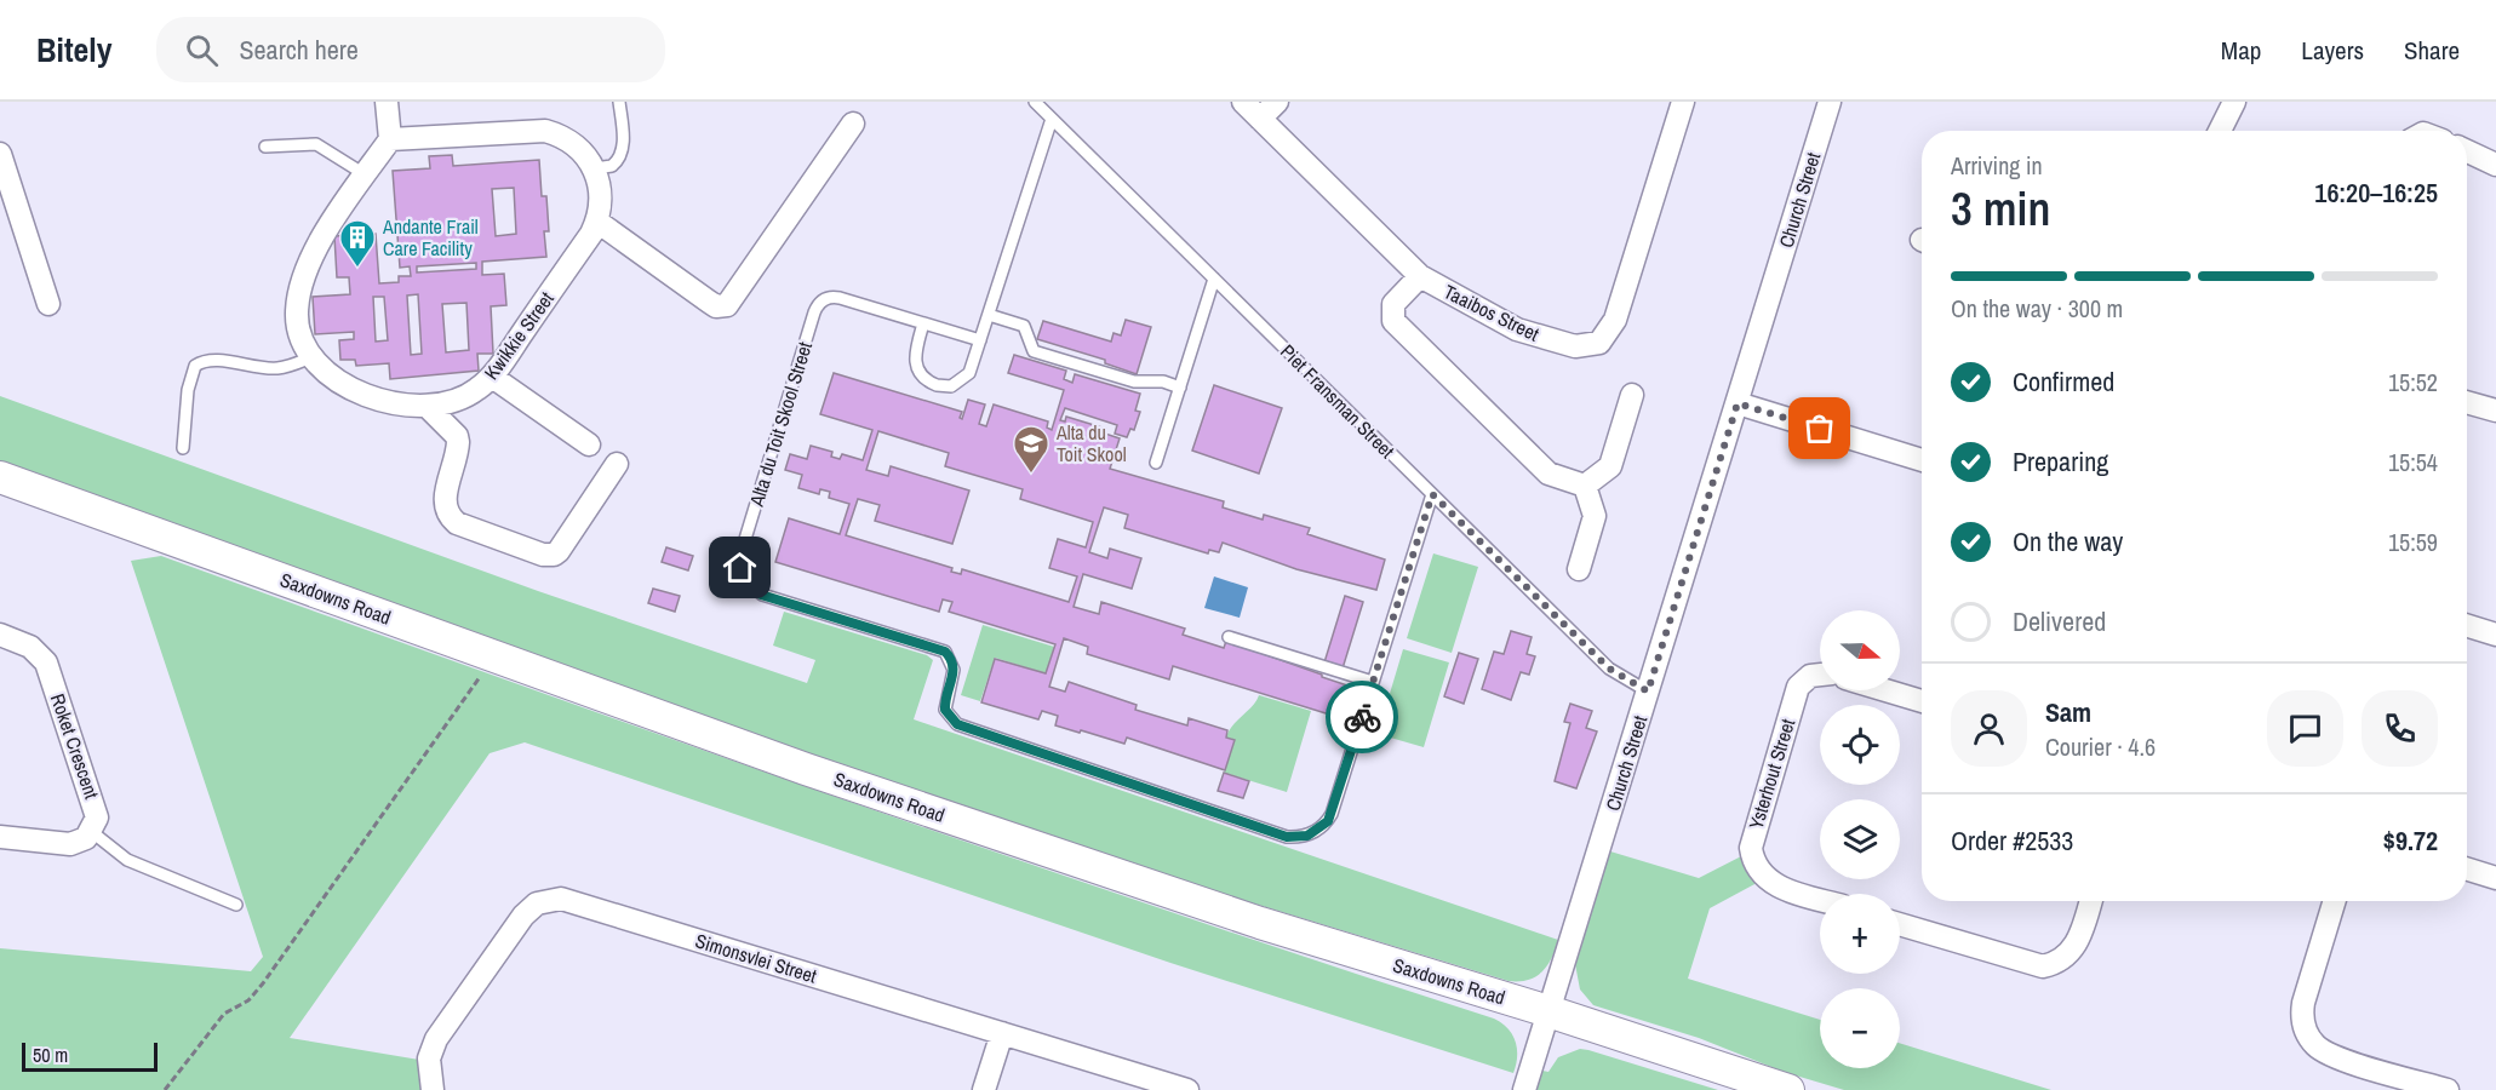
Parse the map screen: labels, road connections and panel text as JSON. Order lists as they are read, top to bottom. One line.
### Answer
{"streets":{"street":["Church Street","Taaibos Street","Kwikkie Street","Saxdowns Road","Roket Crescent","Ysterhout Street","Simonsvlei Street"],"lane":["Piet Fransman Street","Alta du Toit Skool Street"]},"crossings":[["Church Street","Piet Fransman Street"],["Church Street","Saxdowns Road"],["Piet Fransman Street","Alta du Toit Skool Street"]],"places":{"building":["Andante Frail Care Facility"],"school or university":["Alta du Toit Skool"]},"scale_bar":"50 m","north":"right","page":{"header":"Bitely","search":"Search here","nav":["Map","Layers","Share"],"heading":["3 min","Arriving in","16:20–16:25"],"panel":["Sam","Courier · 4.6","Order #2533","$9.72"],"bar":"On the way · 300 m","list":[["Confirmed","15:52"],["Preparing","15:54"],["On the way","15:59"],"Delivered"],"map_buttons":["+","−"],"scale":"50 m"}}
